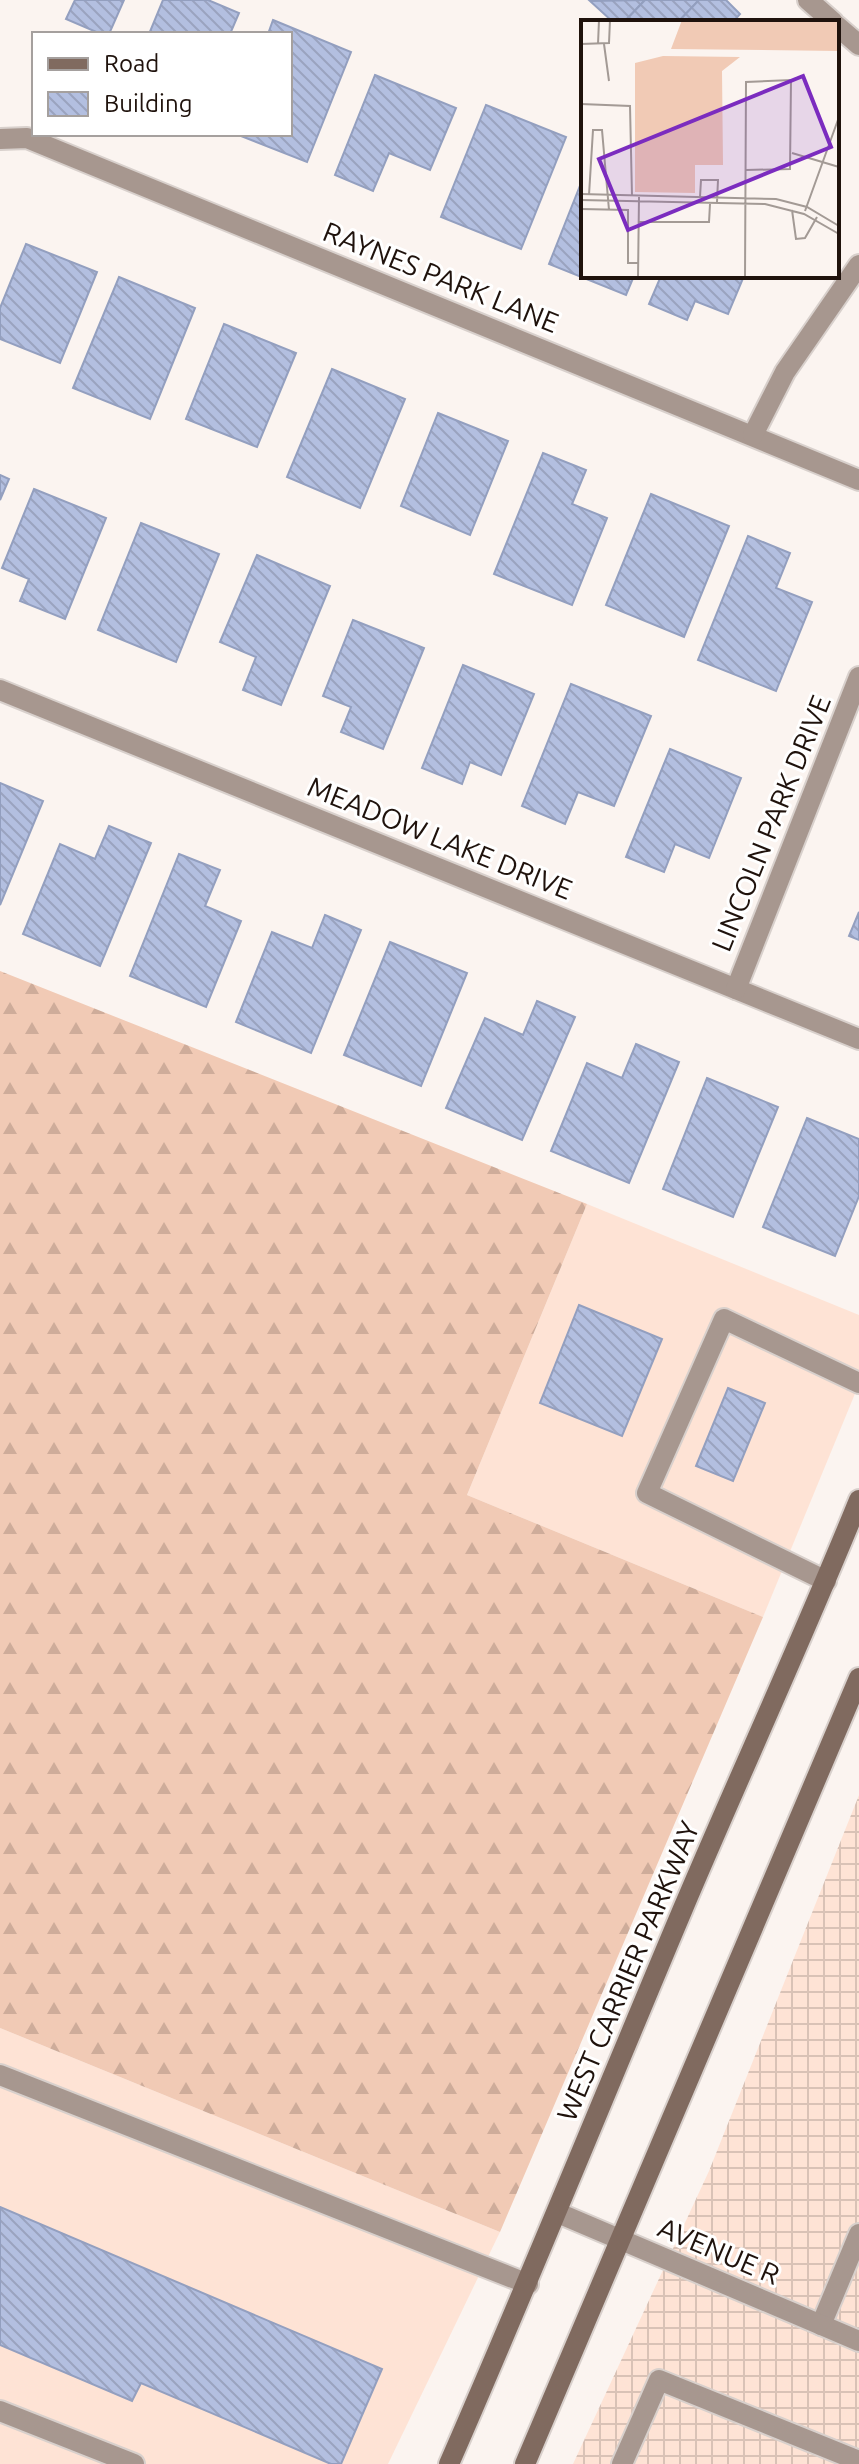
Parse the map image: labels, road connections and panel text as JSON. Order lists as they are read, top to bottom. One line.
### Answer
{"streets":{"main road":["WEST CARRIER PARKWAY"],"street":["RAYNES PARK LANE","LINCOLN PARK DRIVE","MEADOW LAKE DRIVE","AVENUE R"]},"crossings":[["LINCOLN PARK DRIVE","MEADOW LAKE DRIVE"],["WEST CARRIER PARKWAY","AVENUE R"]],"legend":["Road","Building"]}
